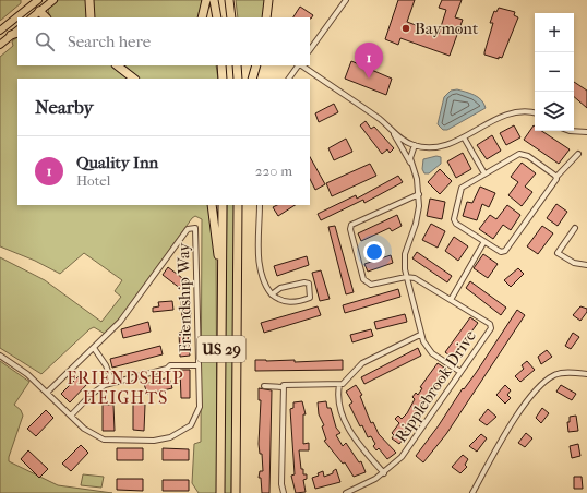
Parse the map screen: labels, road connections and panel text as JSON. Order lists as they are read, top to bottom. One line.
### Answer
{"streets":{"highway":["US 29"],"street":["Friendship Way","Ripplebrook Drive"]},"districts":["FRIENDSHIP HEIGHTS"],"places":["Baymont"],"page":{"map_buttons":["+","−"],"search":"Search here","pins":"1","heading":"Nearby","list":[{"mark":"1","name":"Quality Inn","note":"Hotel","value":"220 m"}]}}
